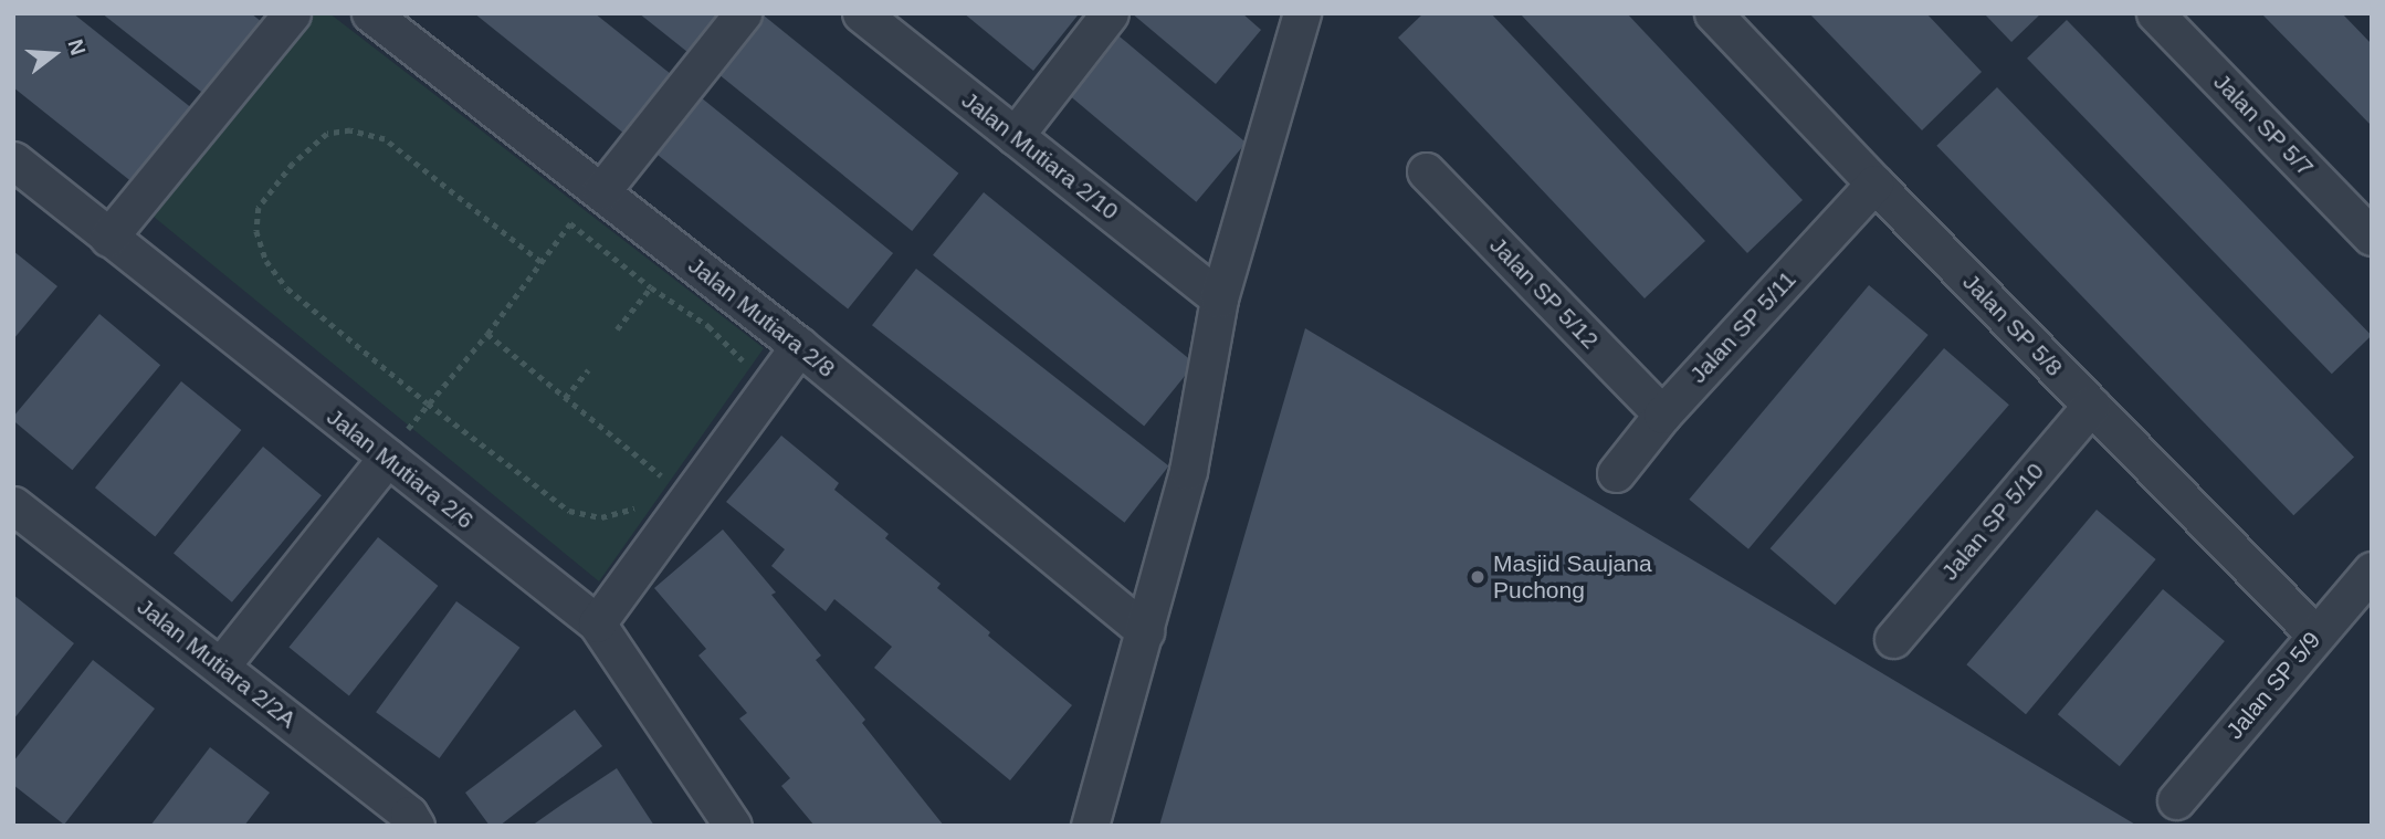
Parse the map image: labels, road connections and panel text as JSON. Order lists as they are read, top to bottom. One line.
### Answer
{"streets":{"street":["Jalan SP 5/7","Jalan Mutiara 2/10","Jalan SP 5/12","Jalan Mutiara 2/8","Jalan SP 5/8","Jalan SP 5/11","Jalan Mutiara 2/6","Jalan SP 5/10","Jalan Mutiara 2/2A","Jalan SP 5/9"]},"crossings":[["Jalan SP 5/12","Jalan SP 5/11"],["Jalan SP 5/8","Jalan SP 5/11"],["Jalan SP 5/8","Jalan SP 5/10"],["Jalan SP 5/8","Jalan SP 5/9"]],"places":["Masjid Saujana Puchong"],"north":"right"}
